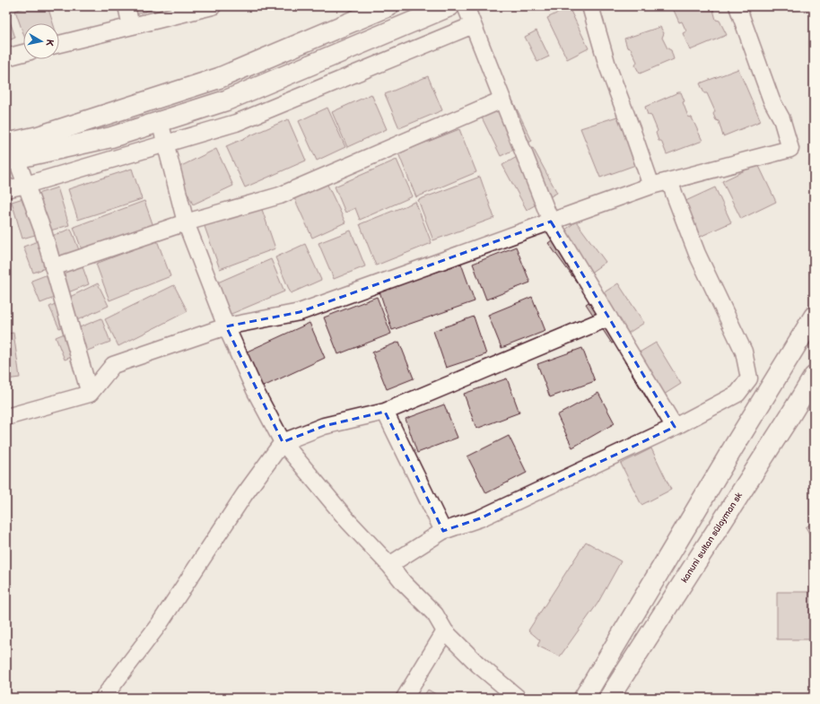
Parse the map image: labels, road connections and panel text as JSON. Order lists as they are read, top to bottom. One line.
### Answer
{"streets":{"main road":["kanuni sultan sülayman sk"]},"north":"right"}
